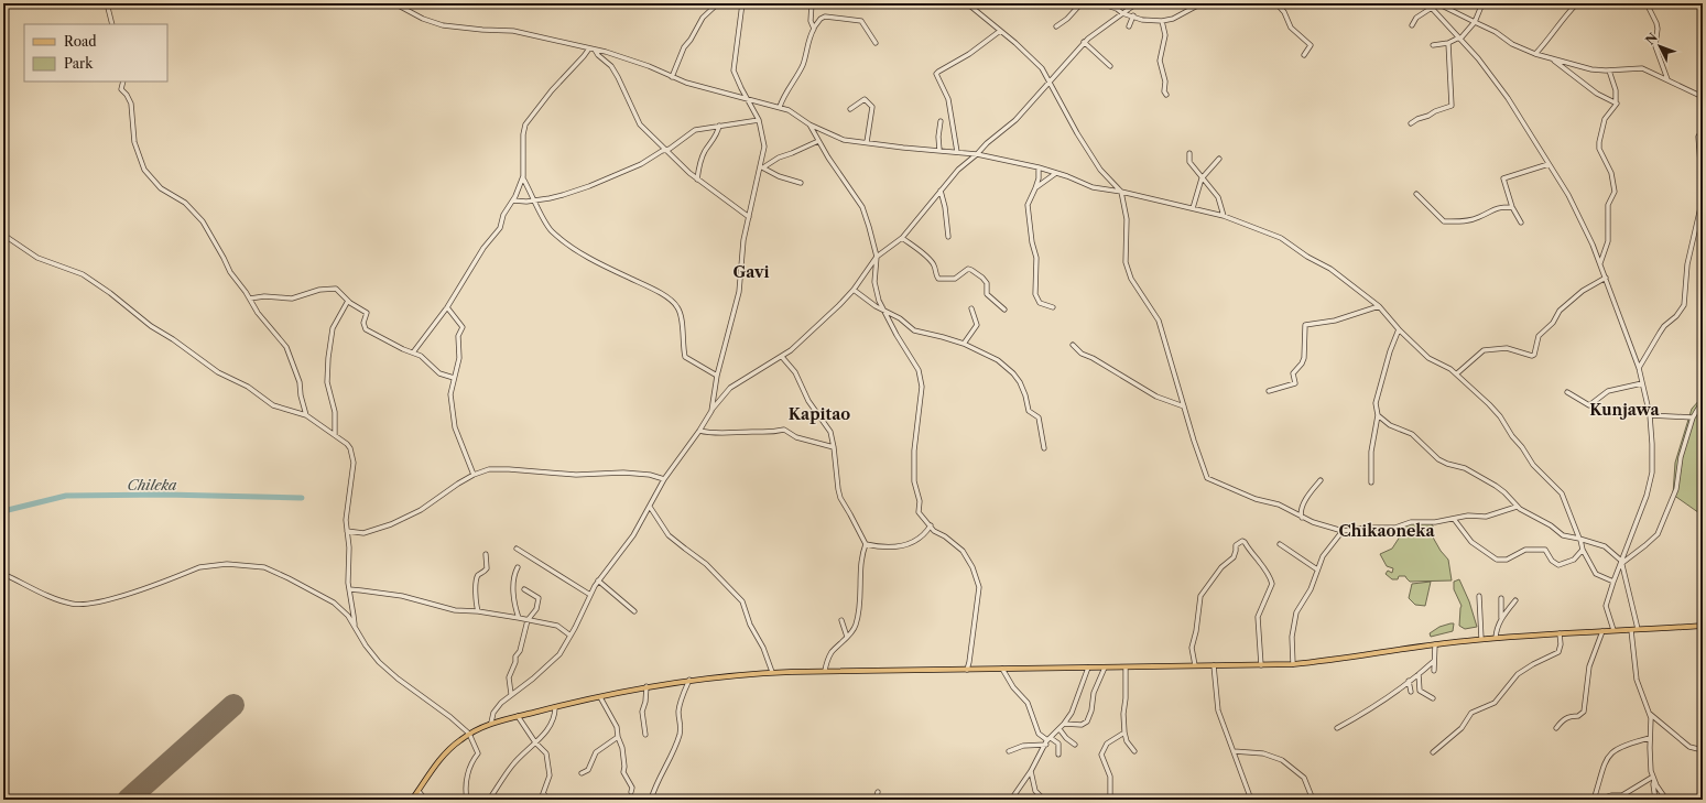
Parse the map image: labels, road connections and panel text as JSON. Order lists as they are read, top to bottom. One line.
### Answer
{"districts":["Gavi","Kunjawa","Kapitao","Chikaoneka"],"water":["Chileka"],"legend":["Road","Park"],"north":"top left"}
